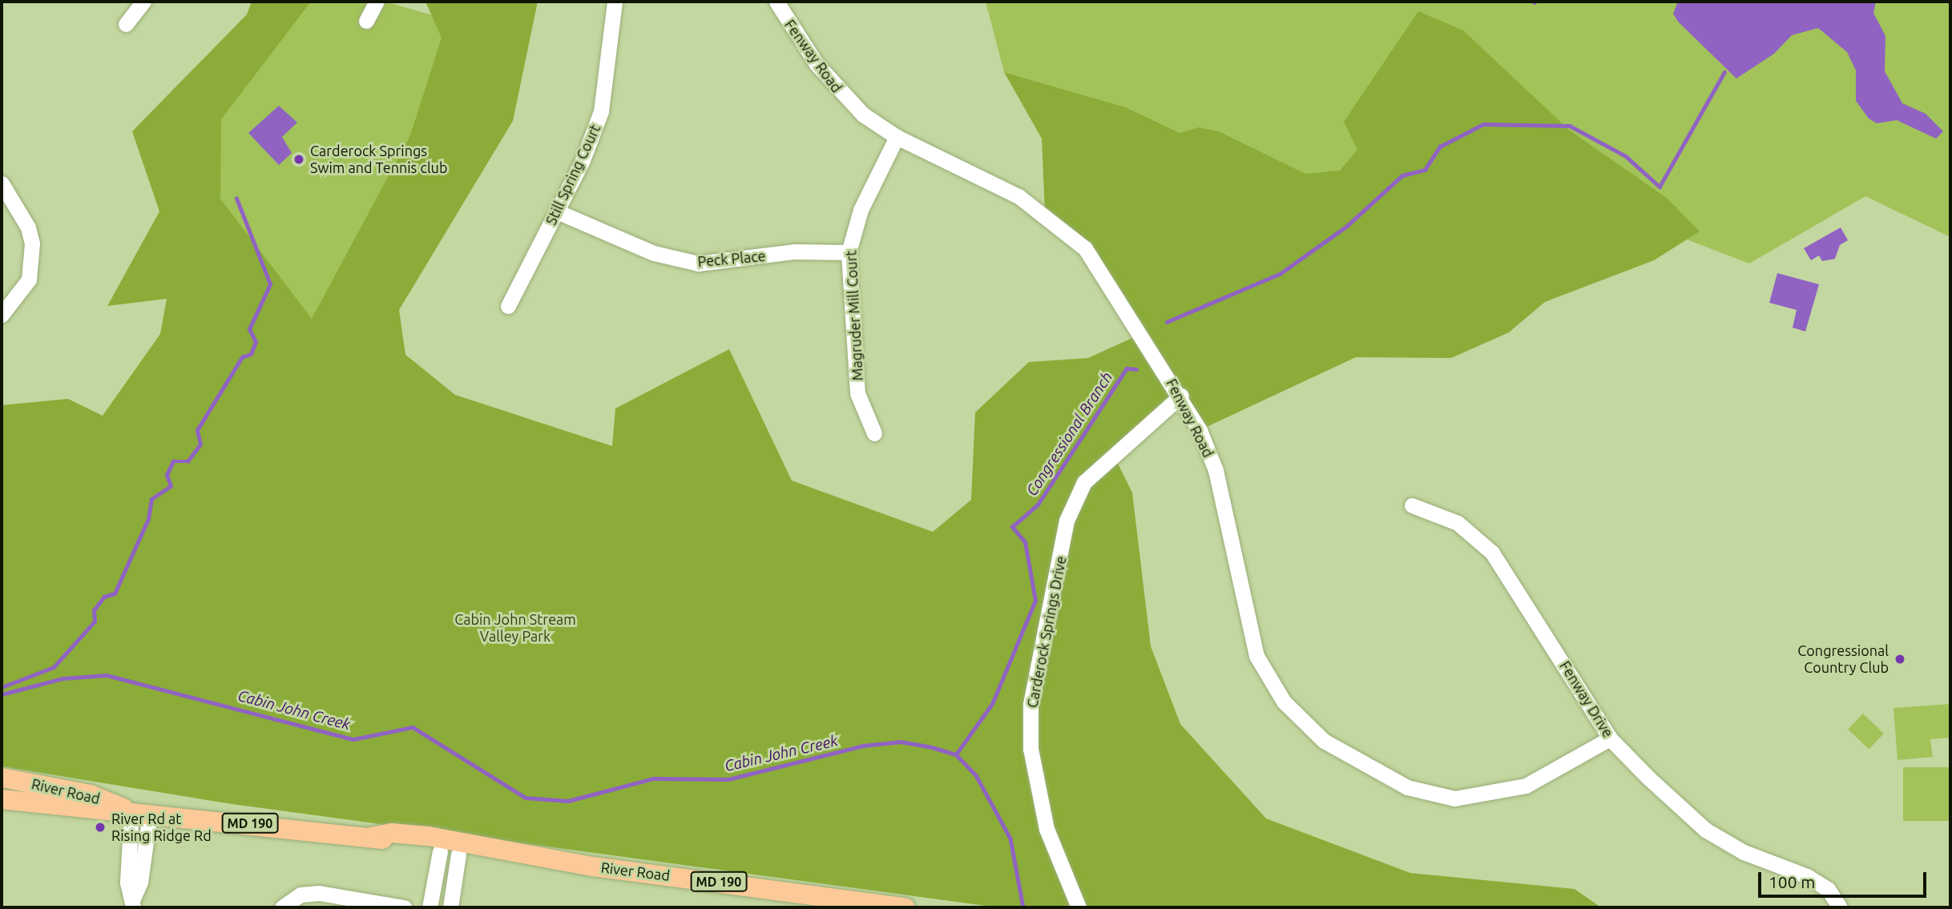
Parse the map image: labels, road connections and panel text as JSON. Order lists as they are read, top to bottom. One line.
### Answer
{"streets":{"main road":["River Road","MD 190"],"street":["Fenway Road","Still Spring Court","Peck Place","Magruder Mill Court","Carderock Springs Drive","Fenway Drive"]},"crossings":[["Fenway Road","Magruder Mill Court"],["Fenway Road","Carderock Springs Drive"],["Fenway Road","Fenway Drive"],["Still Spring Court","Peck Place"],["Peck Place","Magruder Mill Court"]],"water":["Congressional Branch","Cabin John Creek"],"parks":["Cabin John Stream Valley Park"],"places":["Carderock Springs Swim and Tennis club","Congressional Country Club","River Rd at Rising Ridge Rd"],"scale_bar":"100 m"}
